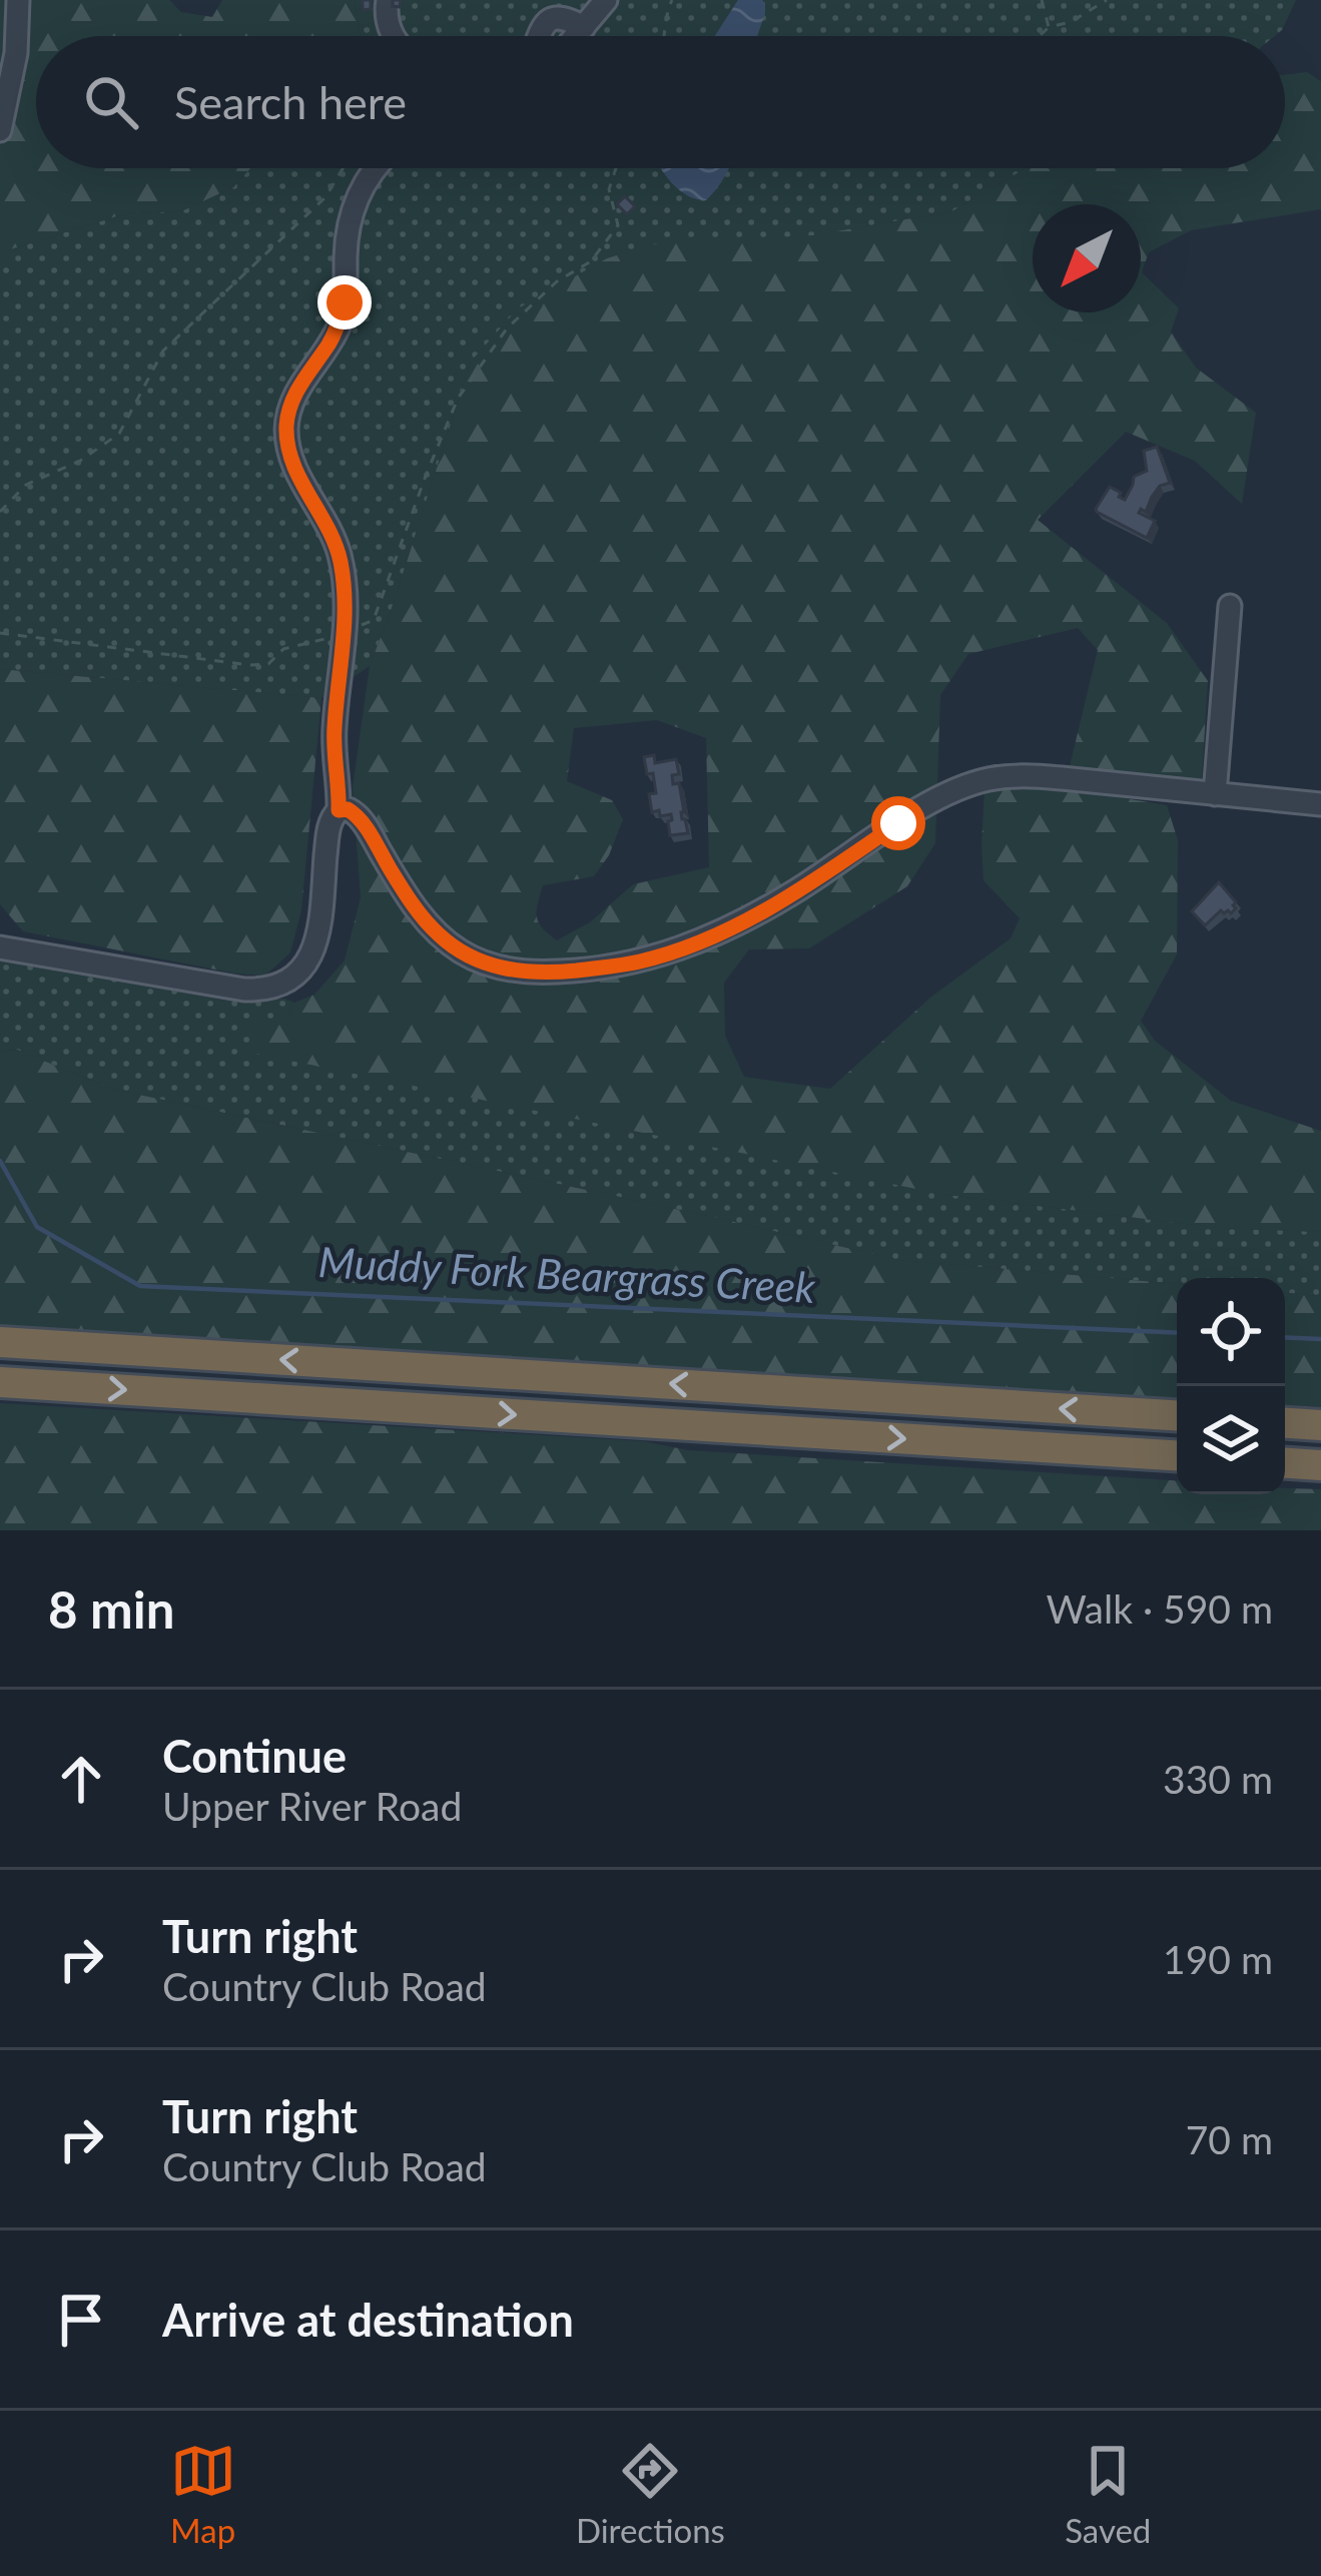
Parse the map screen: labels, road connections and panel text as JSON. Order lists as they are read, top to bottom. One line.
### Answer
{"water":["Muddy Fork Beargrass Creek"],"north":"bottom left","page":{"search":"Search here","heading":["8 min","Walk · 590 m"],"list":[["Continue","Upper River Road","330 m"],["Turn right","Country Club Road","190 m"],["Turn right","Country Club Road","70 m"],"Arrive at destination"],"nav":["Map","Directions","Saved"]}}
